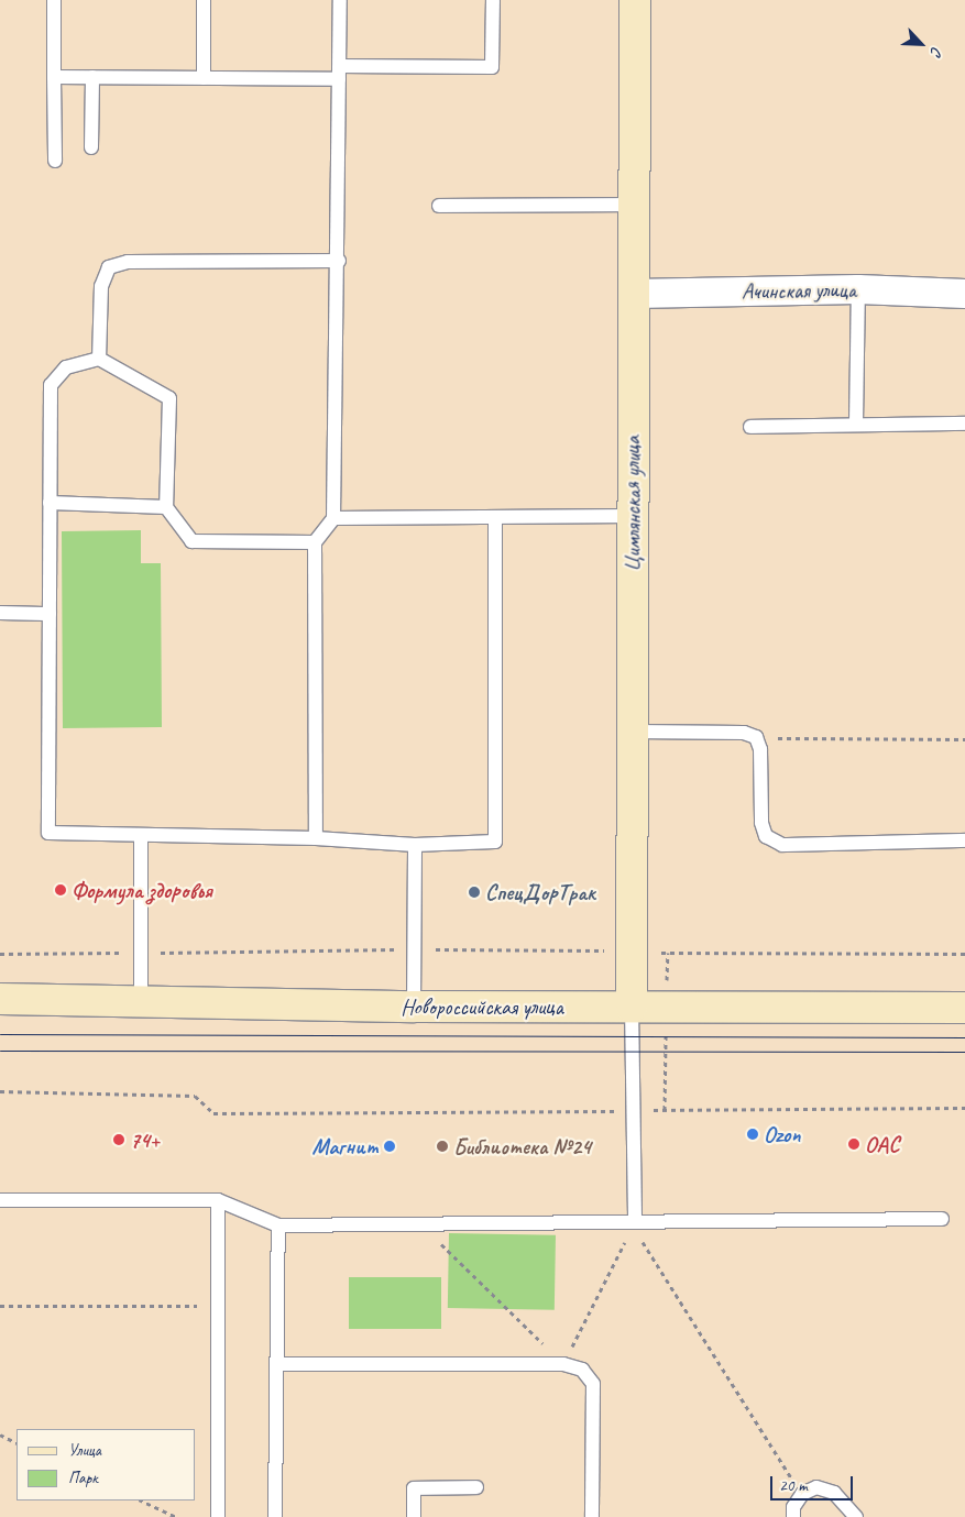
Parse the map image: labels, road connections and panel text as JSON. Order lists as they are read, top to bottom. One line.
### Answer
{"streets":{"street":["Ачинская улица","Цимлянская улица","Новороссийская улица"]},"crossings":[["Ачинская улица","Цимлянская улица"],["Цимлянская улица","Новороссийская улица"]],"places":["Формула здоровья","СпецДорТрак","Ozon","74+","ОАС","Магнит","Библиотека №24"],"legend":["Улица","Парк"],"scale_bar":"20 m","north":"bottom right"}
